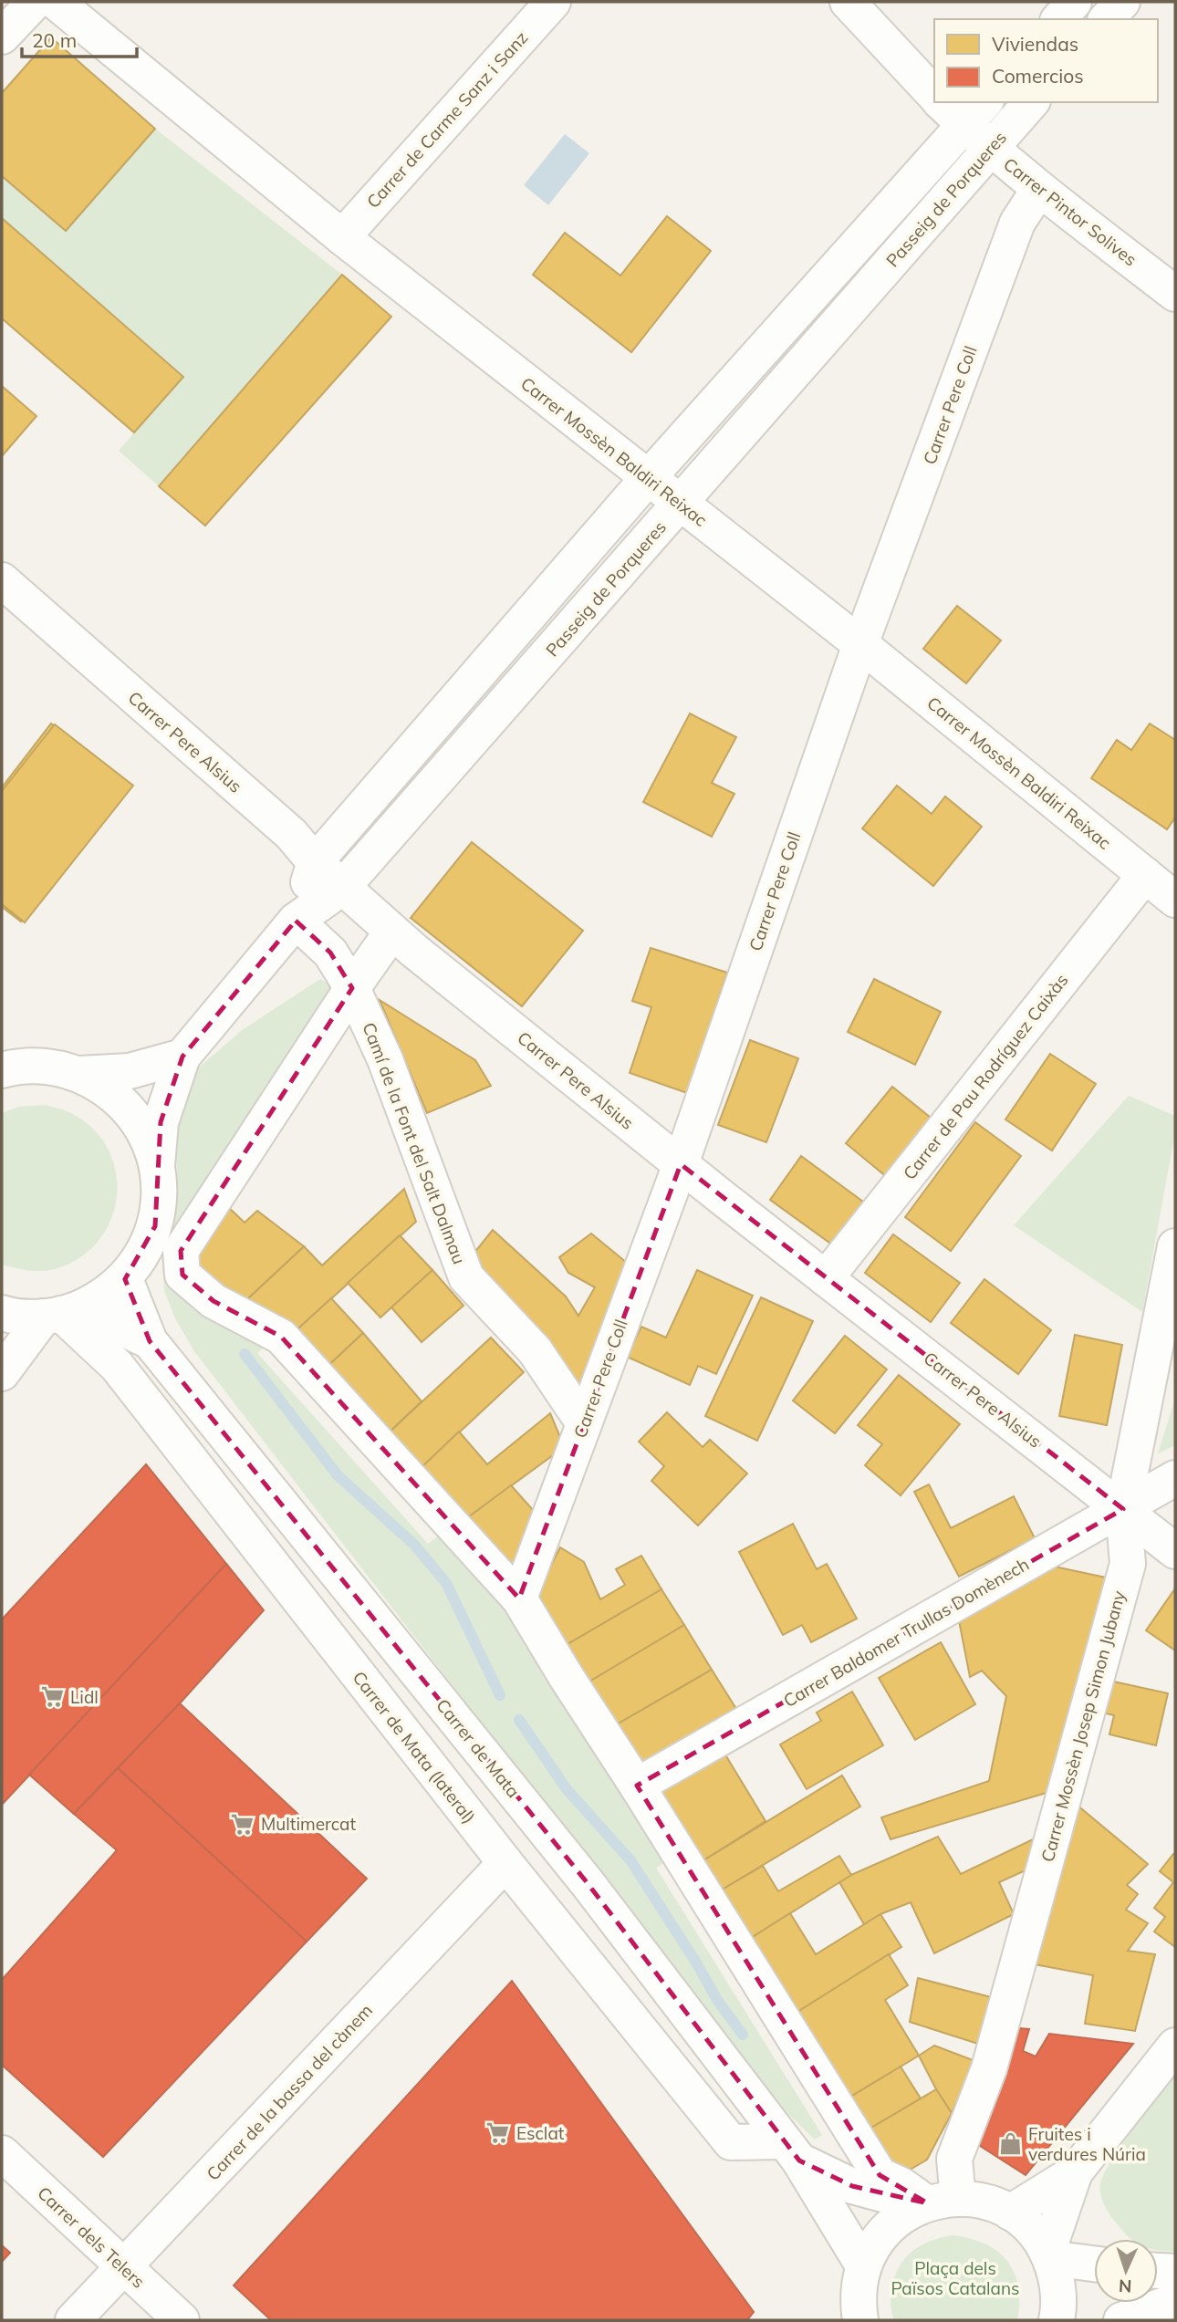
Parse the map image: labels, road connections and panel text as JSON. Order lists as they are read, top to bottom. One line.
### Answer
{"streets":{"street":["Carrer de Carme Sanz i Sanz","Passeig de Porqueres","Carrer Pintor Solives","Carrer Pere Coll","Carrer Mossèn Baldiri Reixac","Carrer Pere Alsius","Carrer de Pau Rodríguez Caixàs","Camí de la Font del Salt Dalmau","Carrer Baldomer Trullas Domènech","Carrer Mossèn Josep Simon Jubany","Carrer de Mata (lateral)","Carrer de Mata","Carrer de la bassa del cànem","Carrer dels Telers"]},"crossings":[["Carrer de Carme Sanz i Sanz","Carrer Mossèn Baldiri Reixac"],["Passeig de Porqueres","Carrer Pintor Solives"],["Passeig de Porqueres","Carrer Mossèn Baldiri Reixac"],["Passeig de Porqueres","Carrer Pere Alsius"],["Passeig de Porqueres","Camí de la Font del Salt Dalmau"],["Carrer Pintor Solives","Carrer Pere Coll"],["Carrer Pere Coll","Carrer Mossèn Baldiri Reixac"],["Carrer Pere Coll","Carrer Pere Alsius"],["Carrer Pere Coll","Camí de la Font del Salt Dalmau"],["Carrer Mossèn Baldiri Reixac","Carrer de Pau Rodríguez Caixàs"],["Carrer Pere Alsius","Carrer de Pau Rodríguez Caixàs"],["Carrer Pere Alsius","Carrer Baldomer Trullas Domènech"],["Carrer Pere Alsius","Carrer Mossèn Josep Simon Jubany"],["Carrer Baldomer Trullas Domènech","Carrer Mossèn Josep Simon Jubany"],["Carrer Mossèn Josep Simon Jubany","Carrer de Mata"],["Carrer de Mata (lateral)","Carrer de Mata"],["Carrer de Mata (lateral)","Carrer de la bassa del cànem"],["Carrer de la bassa del cànem","Carrer dels Telers"]],"parks":["Plaça dels Països Catalans"],"places":{"supermarket":["Lidl","Multimercat","Esclat"],"shop":["Fruites i verdures Núria"]},"legend":["Viviendas","Comercios"],"scale_bar":"20 m","north":"bottom"}
